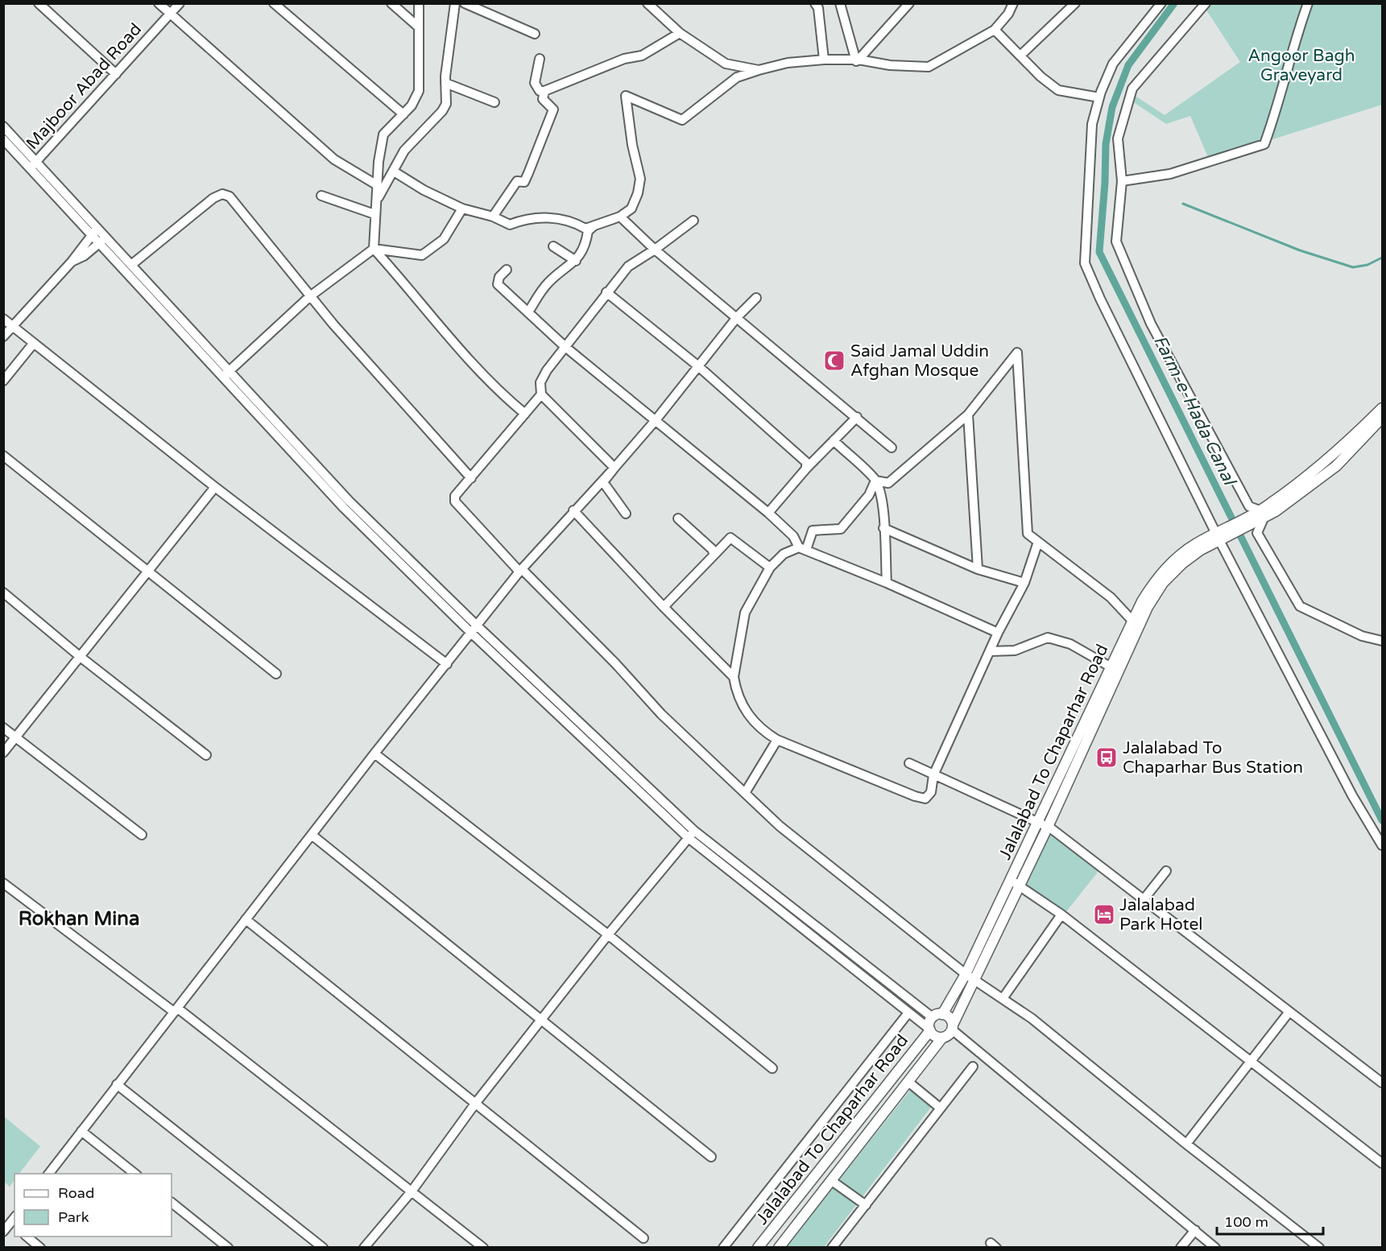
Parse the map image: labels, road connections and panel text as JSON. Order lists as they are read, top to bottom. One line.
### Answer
{"streets":{"main road":["Jalalabad To Chaparhar Road"],"street":["Majboor Abad Road"]},"districts":["Rokhan Mina"],"water":["Farm-e-Hada Canal"],"parks":["Angoor Bagh Graveyard"],"places":{"mosque":["Said Jamal Uddin Afghan Mosque"],"bus stop":["Jalalabad To Chaparhar Bus Station"],"hotel":["Jalalabad Park Hotel"]},"legend":["Road","Park"],"scale_bar":"100 m"}
